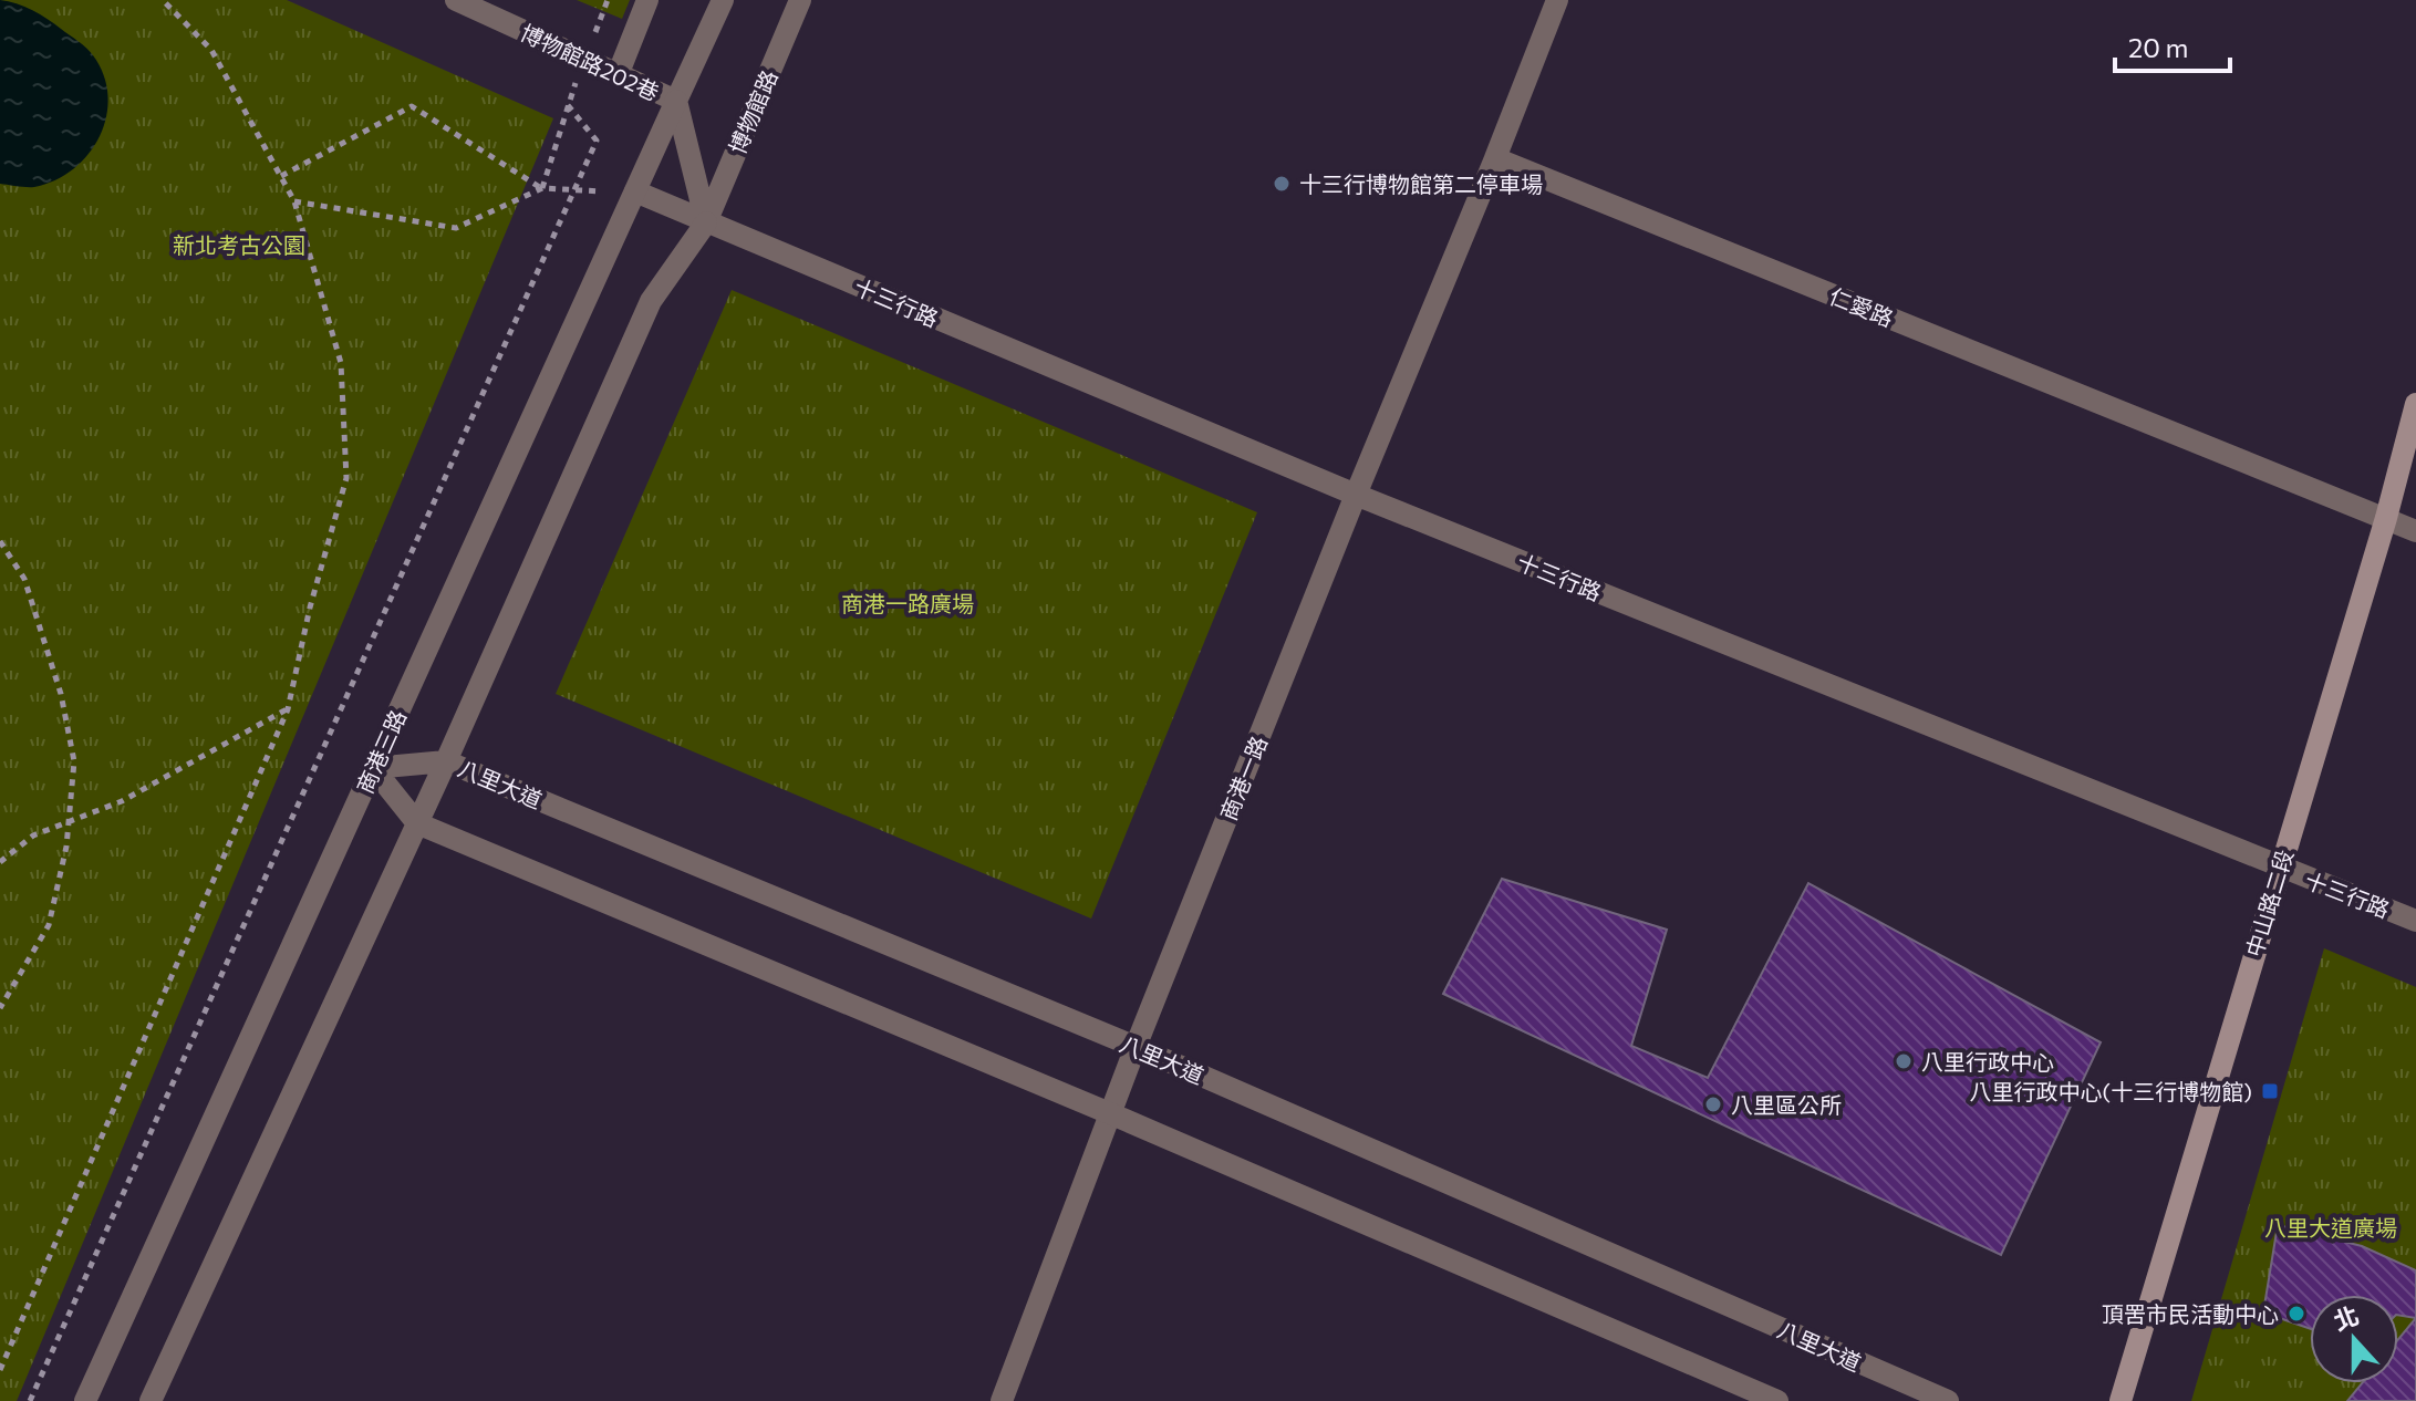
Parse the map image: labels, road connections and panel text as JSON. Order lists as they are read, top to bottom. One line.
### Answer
{"streets":{"main road":["中山路二段"],"street":["博物館路202巷","博物館路","十三行路","仁愛路","商港三路","商港一路","八里大道"]},"crossings":[["博物館路202巷","商港三路"],["博物館路","十三行路"],["十三行路","商港三路"],["十三行路","商港一路"],["十三行路","中山路二段"],["仁愛路","商港一路"],["仁愛路","中山路二段"],["商港三路","八里大道"],["商港一路","八里大道"]],"parks":["新北考古公園","商港一路廣場","八里大道廣場"],"places":{"other":["十三行博物館第二停車場","八里行政中心","八里區公所","頂罟市民活動中心"],"transit":["八里行政中心(十三行博物館)"]},"scale_bar":"20 m","north":"top"}
